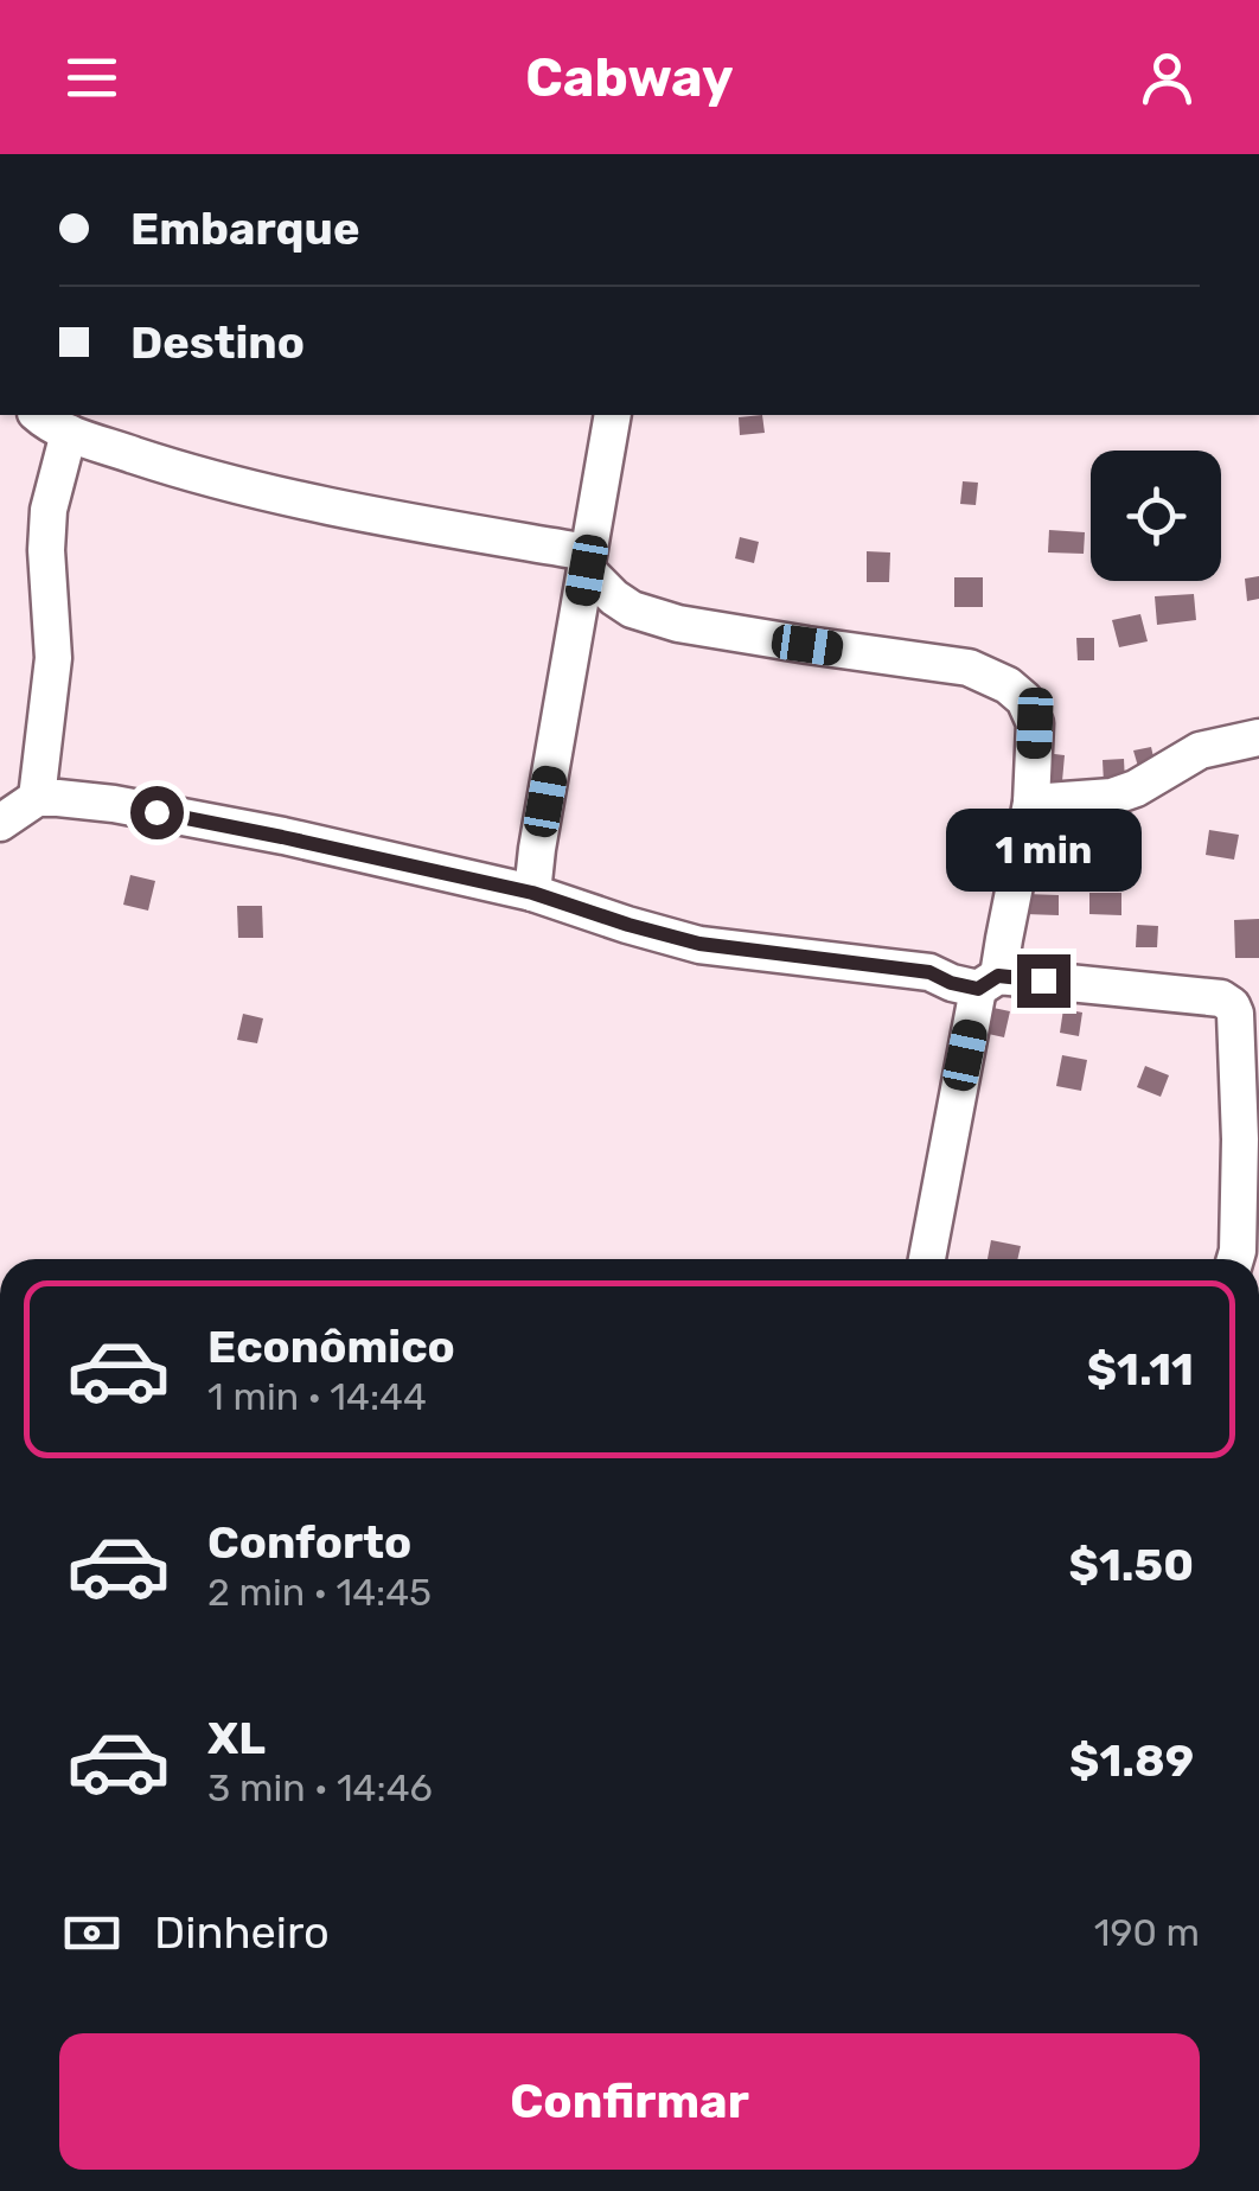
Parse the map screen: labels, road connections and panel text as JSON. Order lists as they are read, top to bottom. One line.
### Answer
{"page":{"header":"Cabway","banner":["Embarque","Destino"],"bubble":"1 min","list":[{"name":"Econômico","note":"1 min · 14:44","value":"$1.11"},{"name":"Conforto","note":"2 min · 14:45","value":"$1.50"},{"name":"XL","note":"3 min · 14:46","value":"$1.89"}],"pay":["Dinheiro","190 m"],"buttons":"Confirmar"}}
